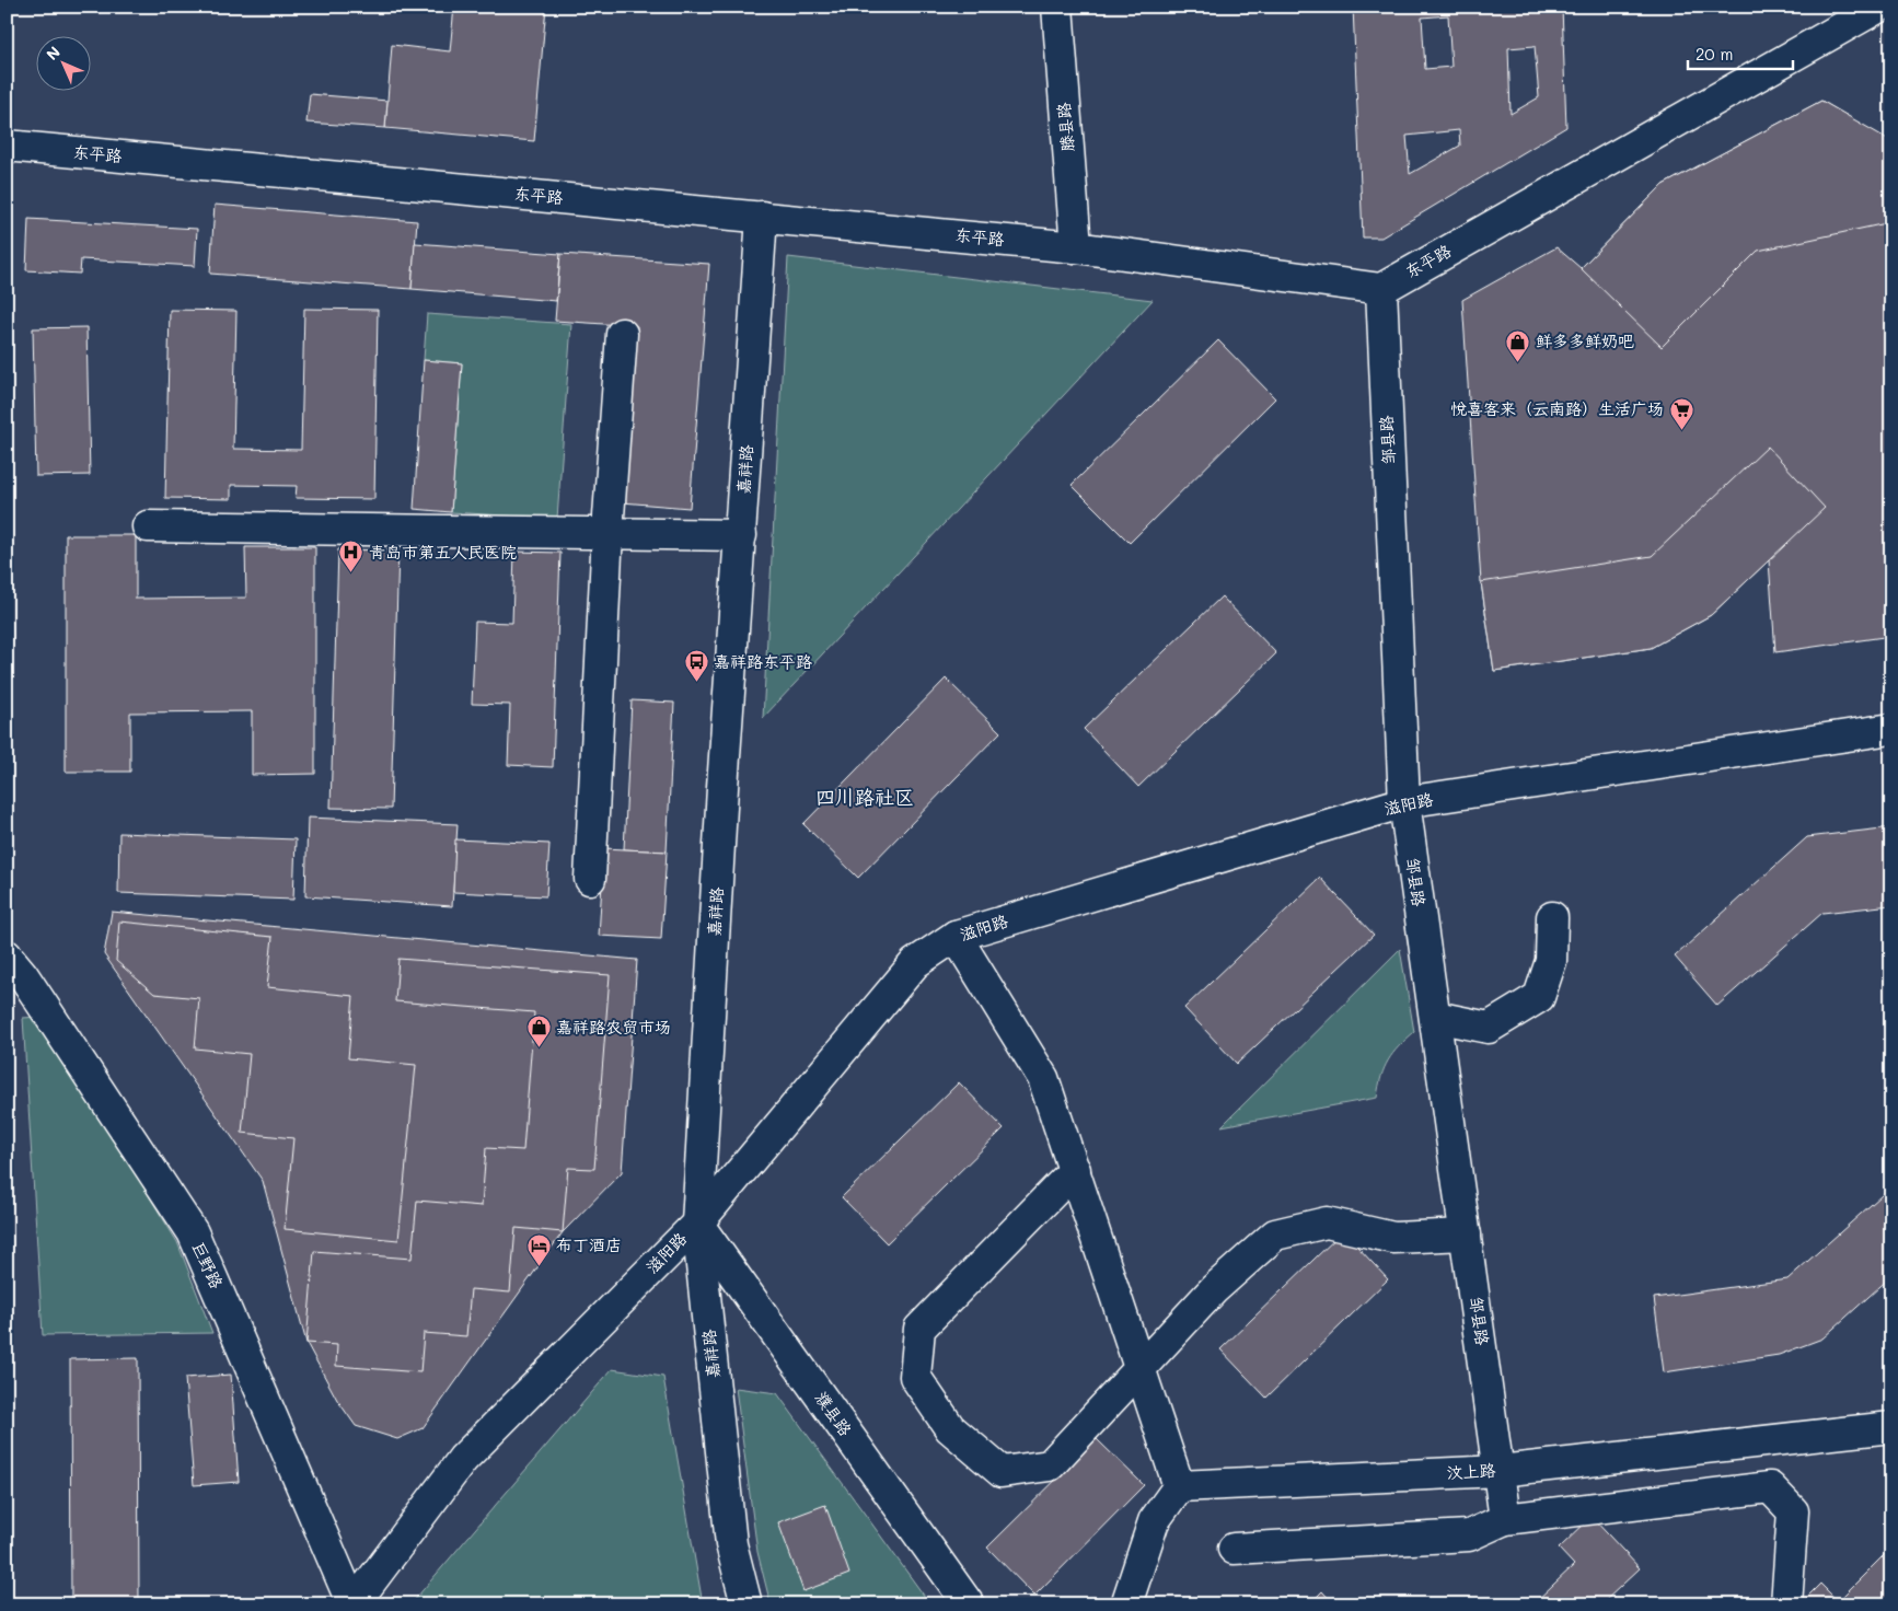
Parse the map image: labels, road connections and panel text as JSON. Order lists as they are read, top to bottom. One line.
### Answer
{"streets":{"street":["滕县路","东平路","邹县路","嘉祥路","滋阳路","巨野路","濮县路","汶上路"]},"crossings":[["滕县路","东平路"],["东平路","邹县路"],["东平路","嘉祥路"],["邹县路","滋阳路"],["邹县路","汶上路"],["嘉祥路","滋阳路"],["嘉祥路","濮县路"],["滋阳路","巨野路"],["滋阳路","濮县路"]],"districts":["四川路社区"],"places":{"shop":["鲜多多鲜奶吧","嘉祥路农贸市场"],"supermarket":["悦喜客来（云南路）生活广场"],"hospital":["青岛市第五人民医院"],"bus stop":["嘉祥路东平路"],"hotel":["布丁酒店"]},"scale_bar":"20 m","north":"top left"}
